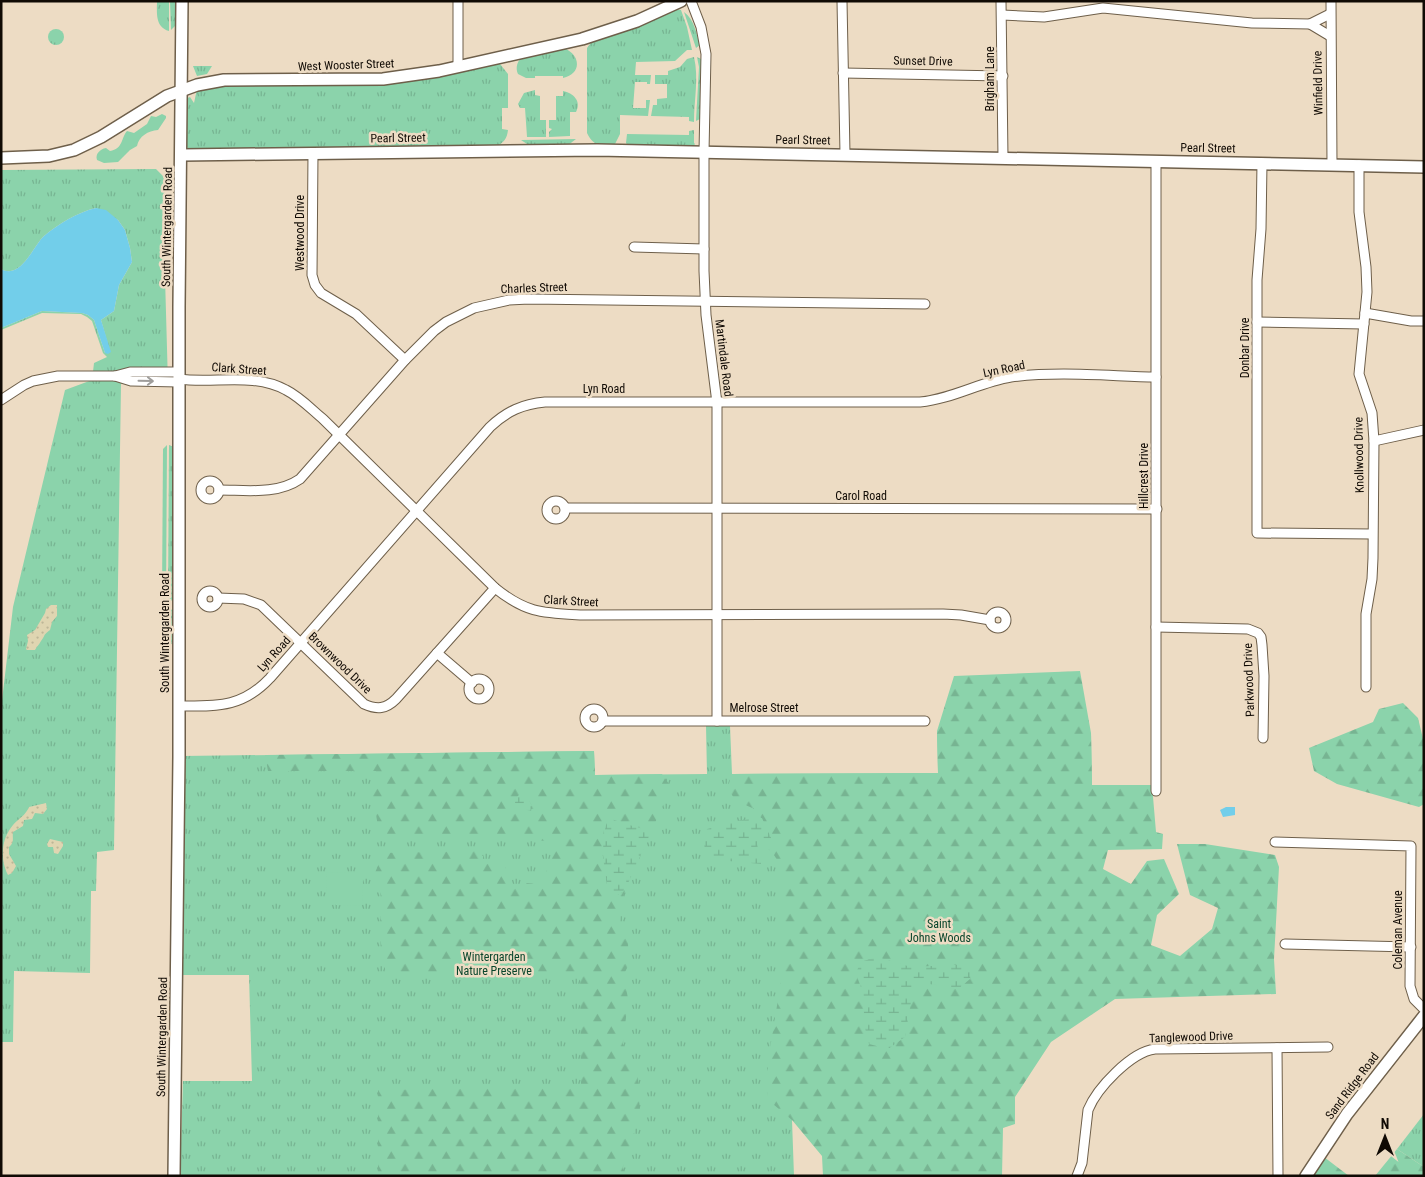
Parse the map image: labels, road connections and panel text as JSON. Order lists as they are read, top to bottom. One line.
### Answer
{"streets":{"street":["Sunset Drive","West Wooster Street","Brigham Lane","Winfield Drive","Pearl Street","South Wintergarden Road","Westwood Drive","Charles Street","Donbar Drive","Martindale Road","Clark Street","Lyn Road","Knollwood Drive","Hillcrest Drive","Carol Road","Brownwood Drive","Parkwood Drive","Melrose Street","Coleman Avenue","Tanglewood Drive","Sand Ridge Road"]},"crossings":[["Sunset Drive","Brigham Lane"],["West Wooster Street","South Wintergarden Road"],["Brigham Lane","Pearl Street"],["Winfield Drive","Pearl Street"],["Pearl Street","South Wintergarden Road"],["Pearl Street","Westwood Drive"],["Pearl Street","Donbar Drive"],["Pearl Street","Martindale Road"],["Pearl Street","Knollwood Drive"],["Pearl Street","Hillcrest Drive"],["South Wintergarden Road","Clark Street"],["South Wintergarden Road","Lyn Road"],["Westwood Drive","Charles Street"],["Charles Street","Martindale Road"],["Charles Street","Clark Street"],["Donbar Drive","Knollwood Drive"],["Martindale Road","Clark Street"],["Martindale Road","Lyn Road"],["Martindale Road","Carol Road"],["Martindale Road","Melrose Street"],["Clark Street","Lyn Road"],["Clark Street","Brownwood Drive"],["Lyn Road","Hillcrest Drive"],["Lyn Road","Brownwood Drive"],["Hillcrest Drive","Carol Road"],["Hillcrest Drive","Parkwood Drive"]],"parks":["Saint Johns Woods","Wintergarden Nature Preserve"],"north":"top"}
